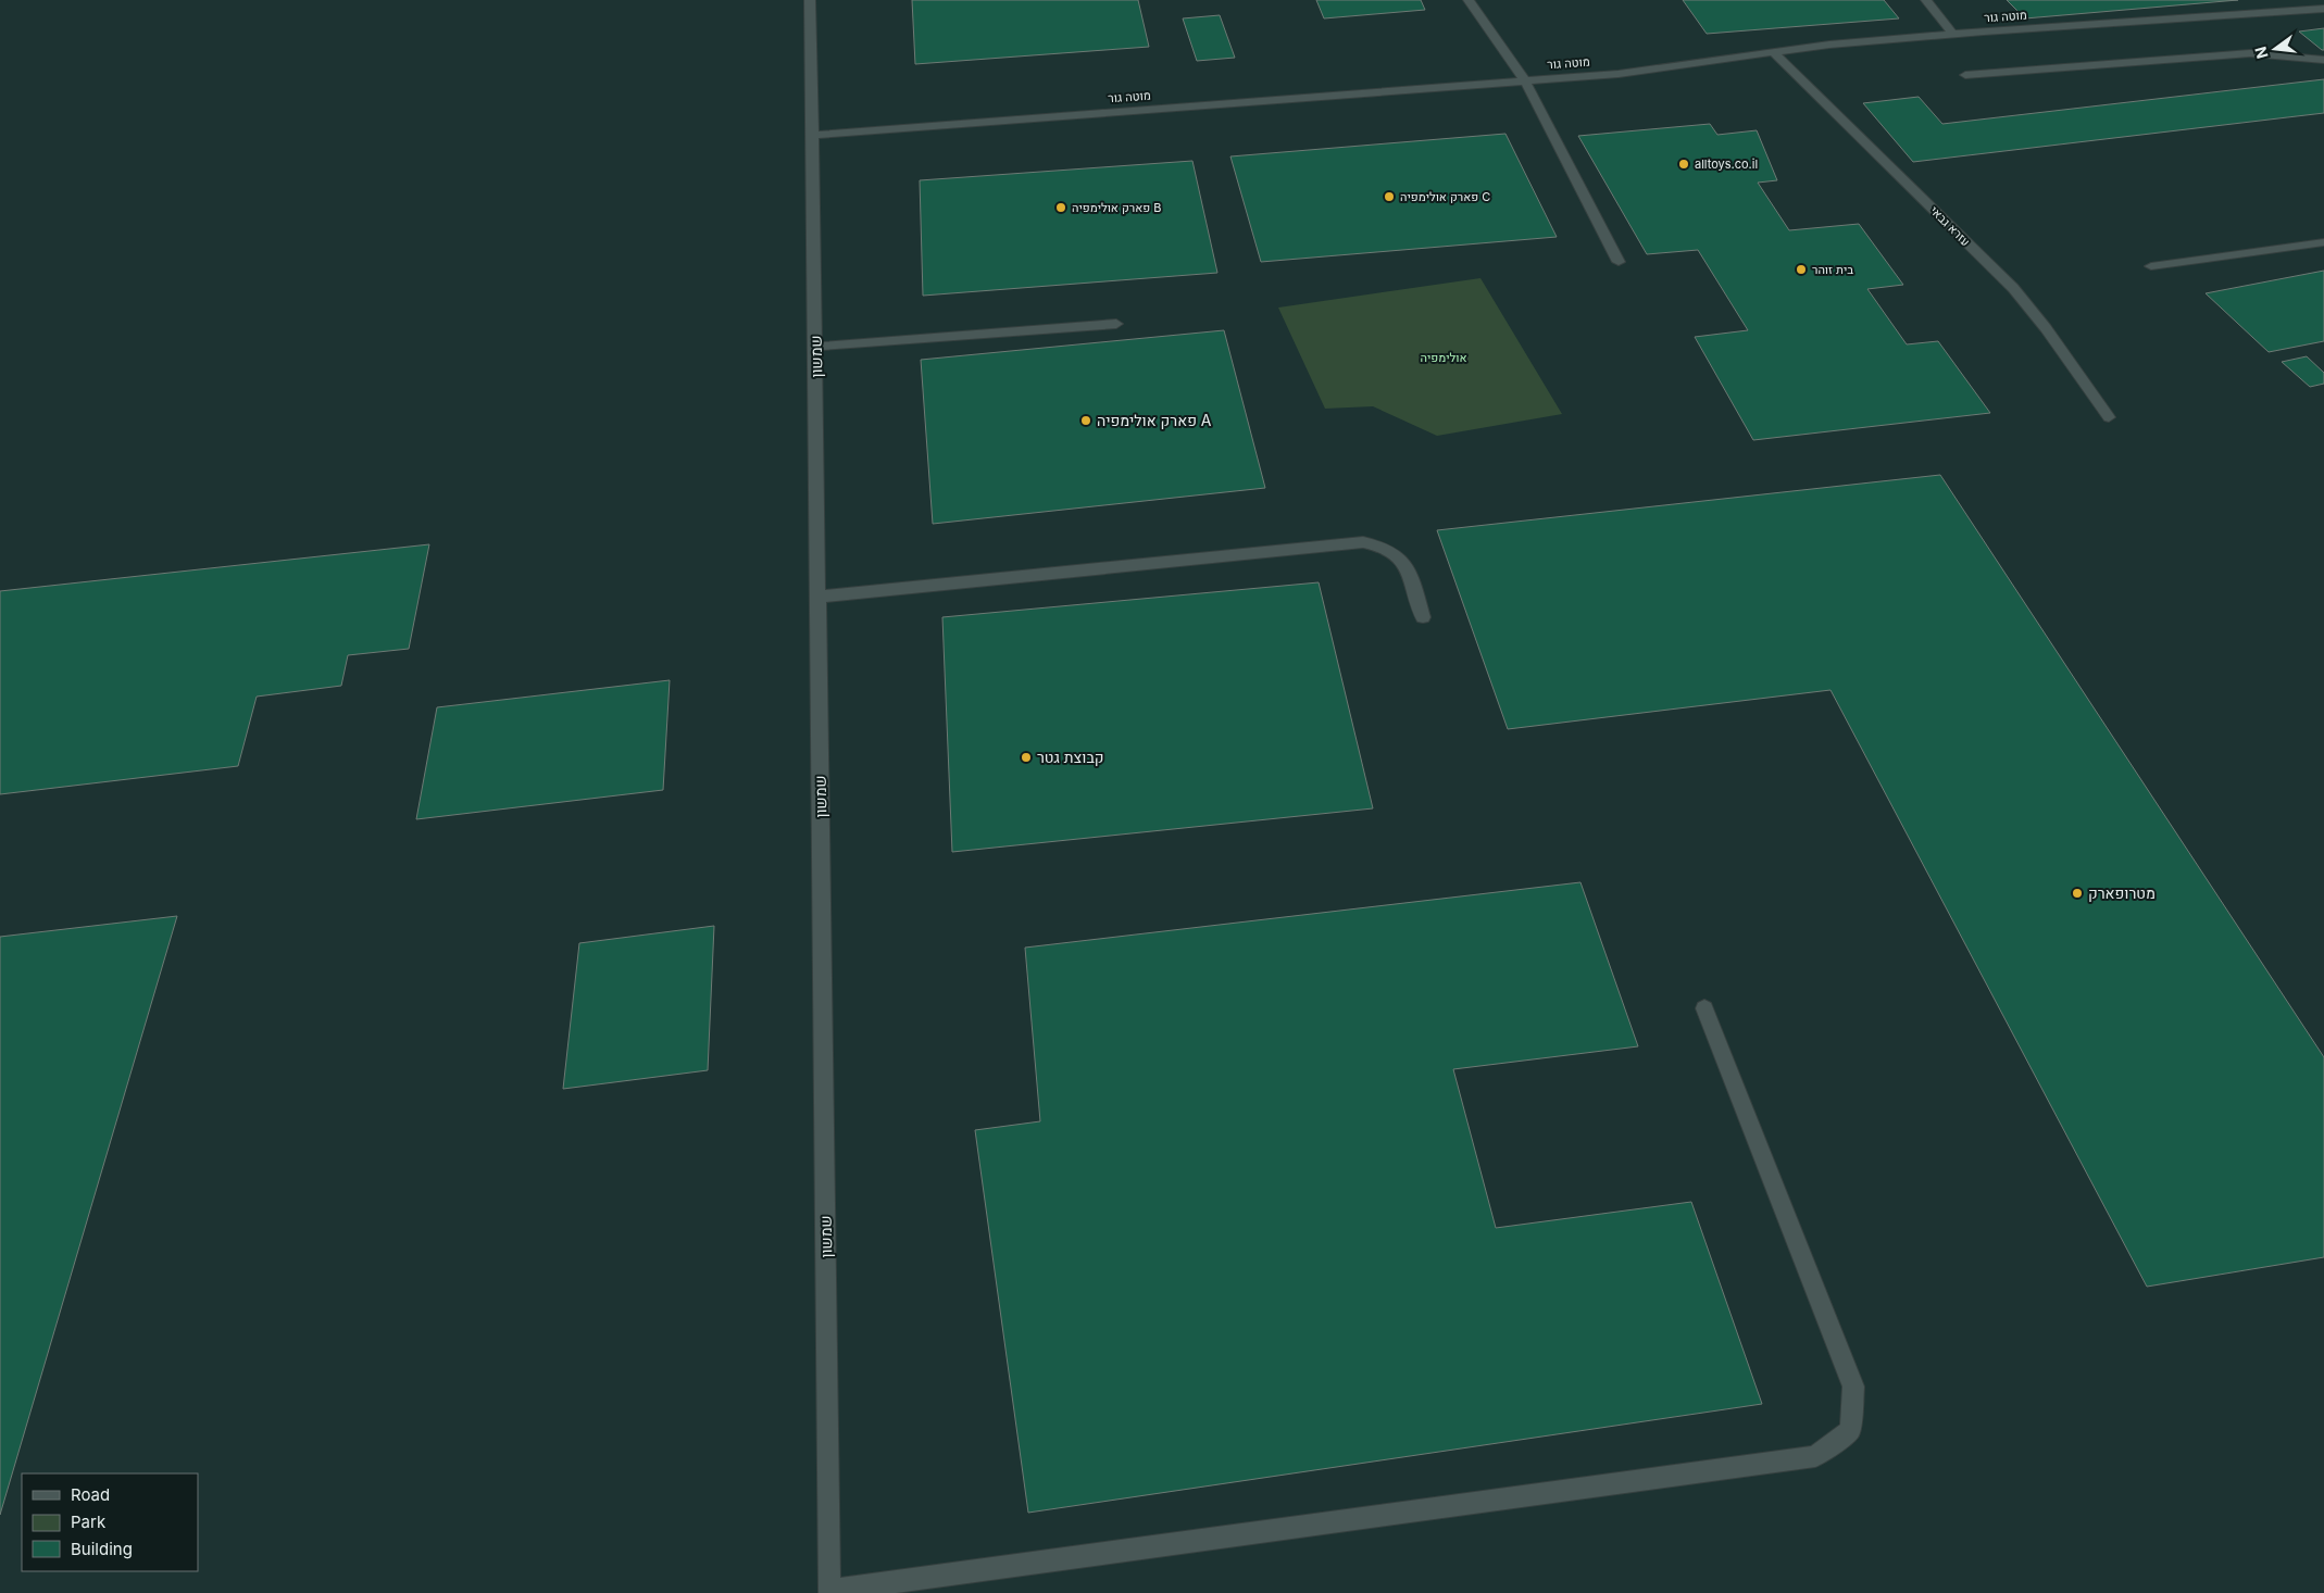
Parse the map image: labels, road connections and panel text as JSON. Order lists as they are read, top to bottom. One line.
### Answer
{"streets":{"street":["מוטה גור","עזרא גבאי","שמשון"]},"crossings":[["מוטה גור","עזרא גבאי"],["מוטה גור","שמשון"]],"parks":["אולימפיה"],"places":["alltoys.co.il","פארק אולימפיה C","פארק אולימפיה B","בית זוהר","פארק אולימפיה A","קבוצת גטר","מטרופארק"],"legend":["Road","Park","Building"],"north":"left"}
